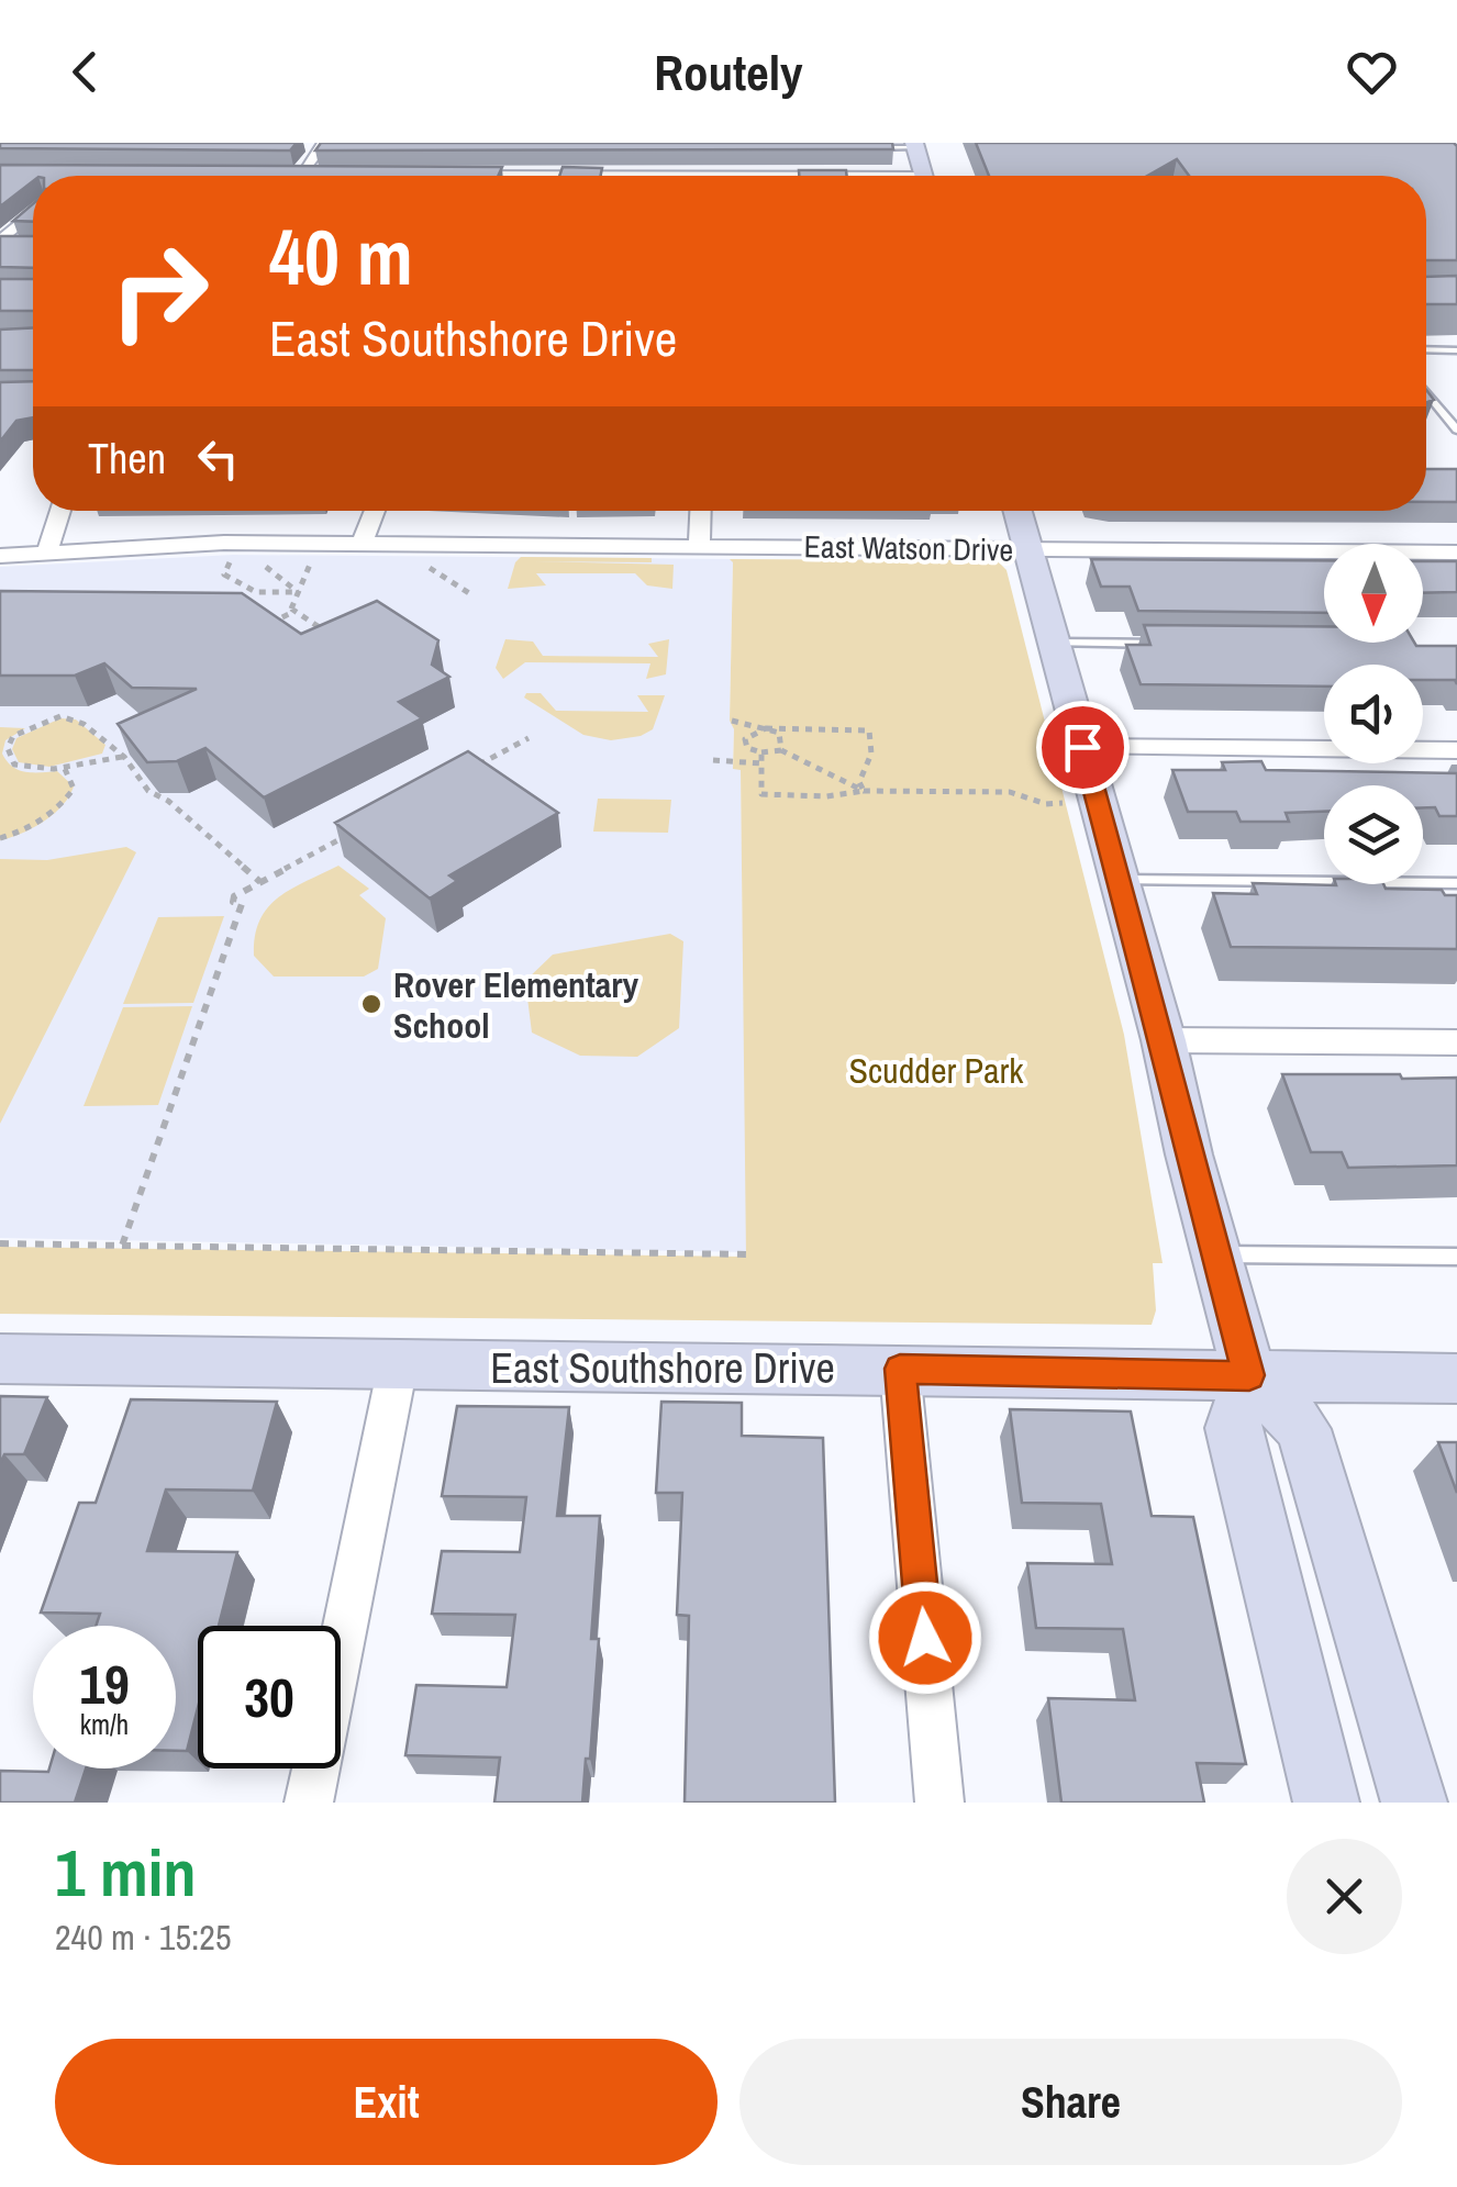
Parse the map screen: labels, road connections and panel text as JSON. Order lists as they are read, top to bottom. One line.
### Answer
{"streets":{"street":["East Watson Drive","East Southshore Drive"]},"parks":["Scudder Park"],"places":["Rover Elementary School"],"north":"bottom","page":{"header":"Routely","turn":["40 m","East Southshore Drive"],"then":"Then","speed":"19 km/h","limit":"30","heading":["1 min","240 m · 15:25"],"buttons":["Exit","Share"]}}
